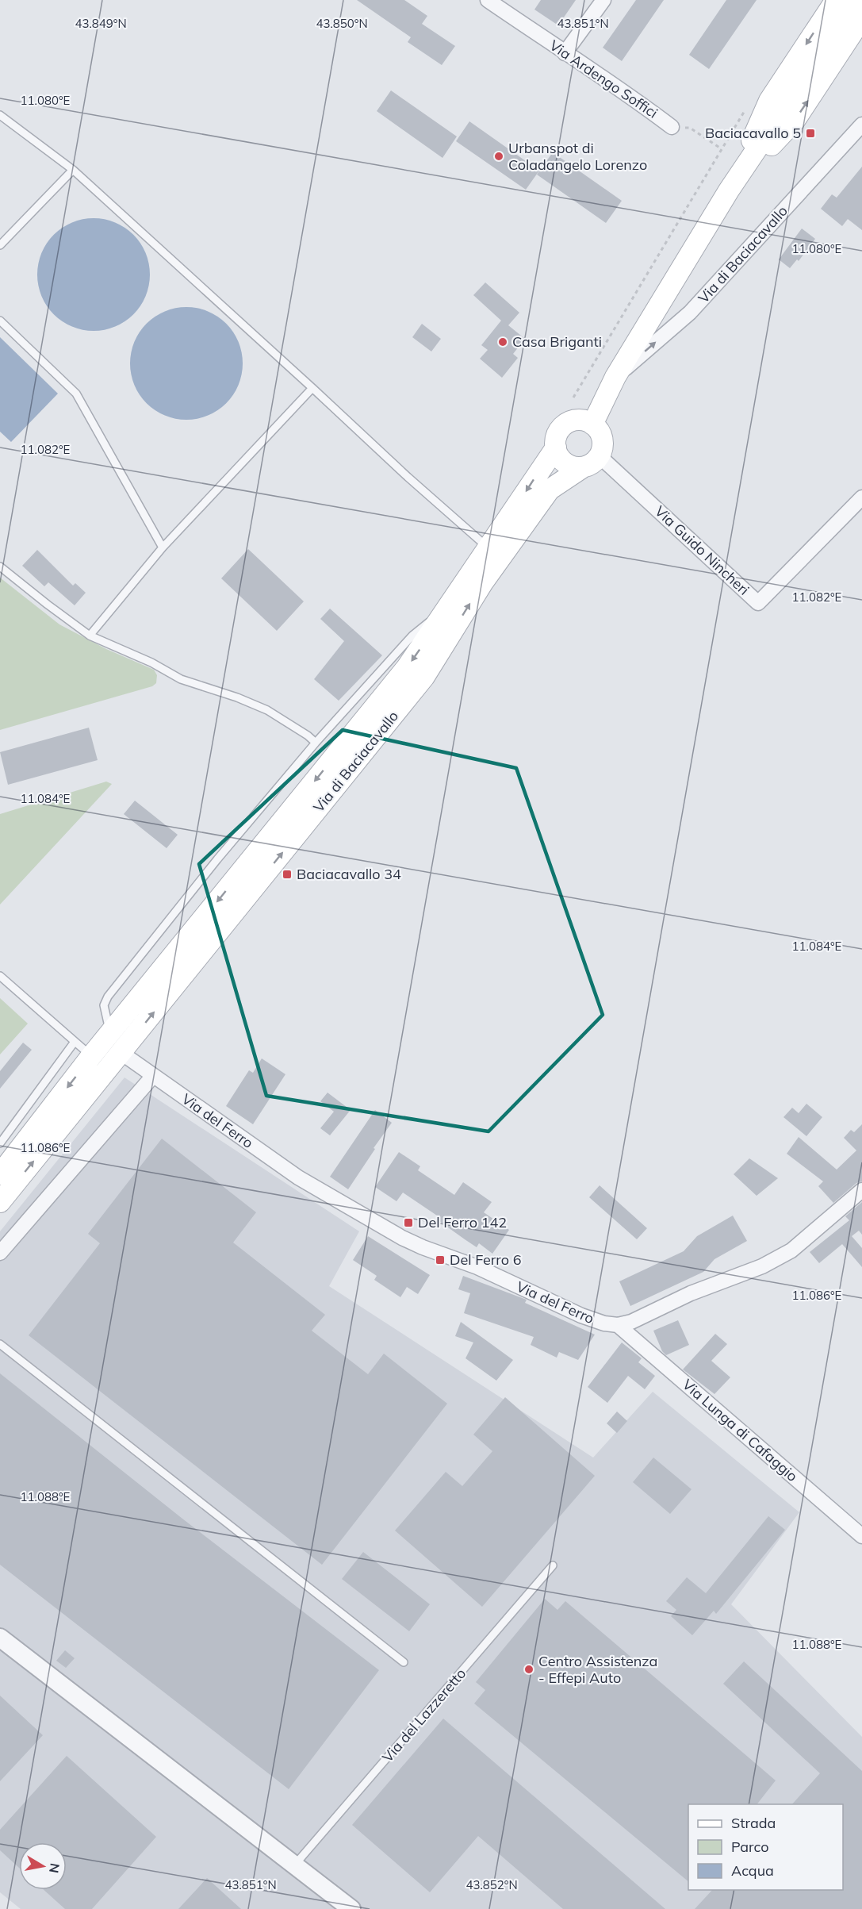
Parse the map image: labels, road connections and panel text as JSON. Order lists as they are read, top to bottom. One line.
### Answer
{"streets":{"main road":["Via di Baciacavallo"],"street":["Via Ardengo Soffici","Via Guido Nincheri","Via del Ferro","Via Lunga di Cafaggio"],"lane":["Via del Lazzeretto"]},"crossings":[["Via di Baciacavallo","Via Guido Nincheri"],["Via di Baciacavallo","Via del Ferro"],["Via del Ferro","Via Lunga di Cafaggio"]],"places":{"transit":["Baciacavallo 5","Baciacavallo 34","Del Ferro 142","Del Ferro 6"],"other":["Urbanspot di Coladangelo Lorenzo","Casa Briganti","Centro Assistenza - Effepi Auto"]},"legend":["Strada","Parco","Acqua"],"north":"right","coordinates":["43.849°N","43.850°N","43.851°N","11.080°E","11.082°E","11.084°E","11.086°E","11.088°E","43.852°N"]}
